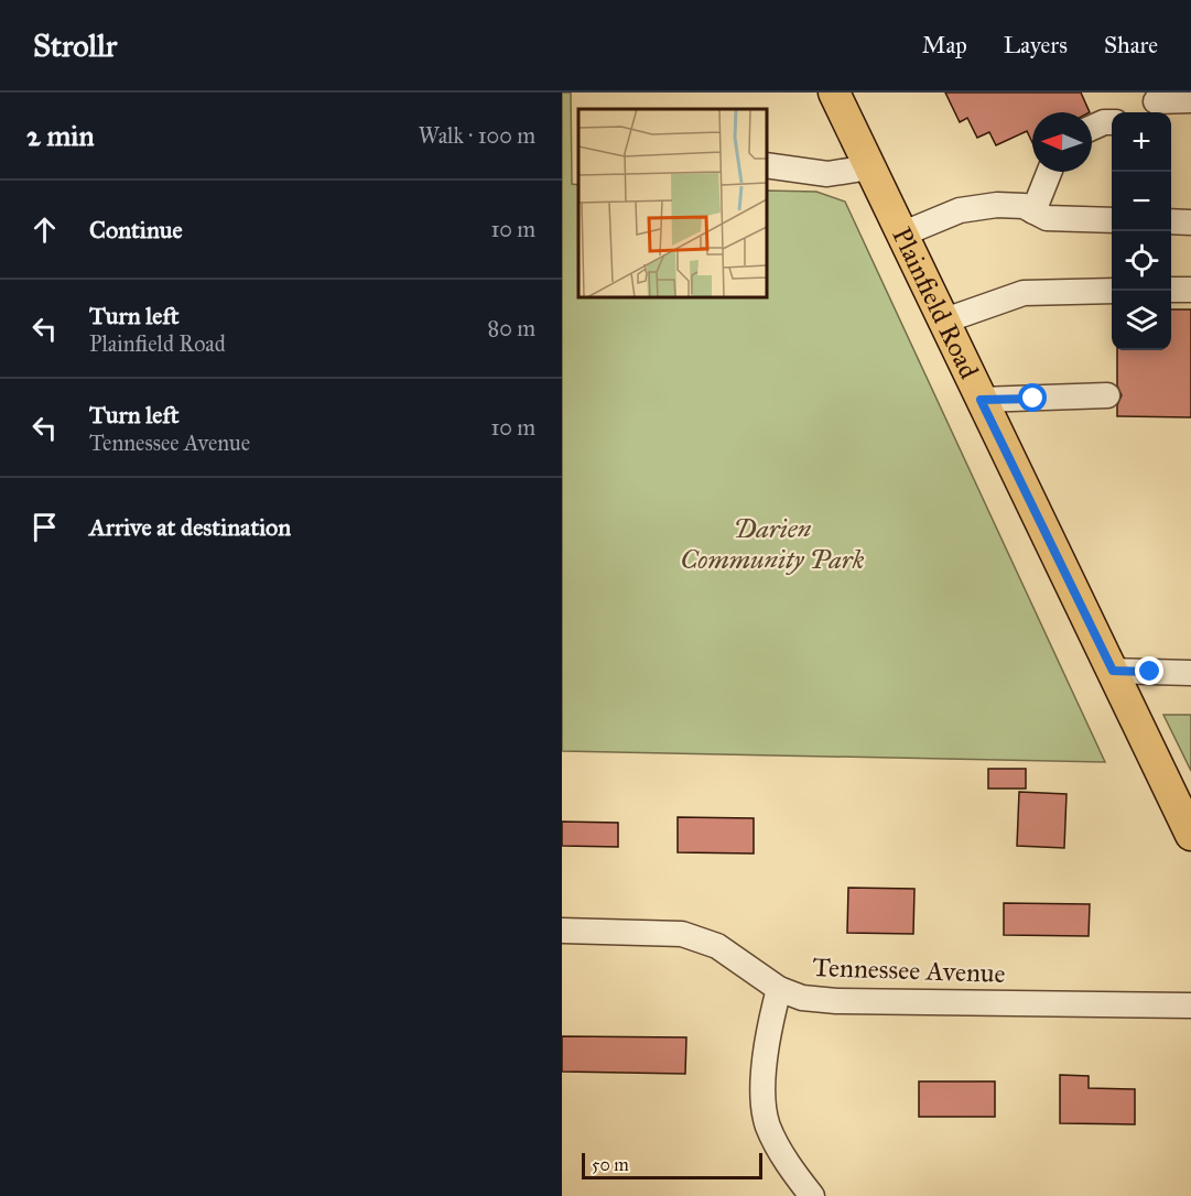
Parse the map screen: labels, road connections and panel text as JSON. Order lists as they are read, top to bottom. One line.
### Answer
{"streets":{"main road":["Plainfield Road"],"street":["Tennessee Avenue"]},"parks":["Darien Community Park"],"scale_bar":"50 m","north":"left","page":{"header":"Strollr","nav":["Map","Layers","Share"],"heading":["2 min","Walk · 100 m"],"map_buttons":["+","−"],"list":[["Continue","10 m"],["Turn left","Plainfield Road","80 m"],["Turn left","Tennessee Avenue","10 m"],"Arrive at destination"],"scale":"50 m"}}
